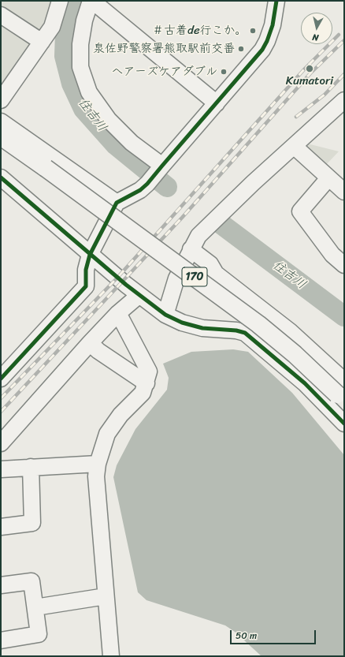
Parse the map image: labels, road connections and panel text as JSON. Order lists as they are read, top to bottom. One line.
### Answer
{"streets":{"highway":["170"]},"water":["住吉川"],"places":["＃古着de行こか。","泉佐野警察署熊取駅前交番","Kumatori","ヘアーズケアダブル"],"scale_bar":"50 m","north":"bottom"}
